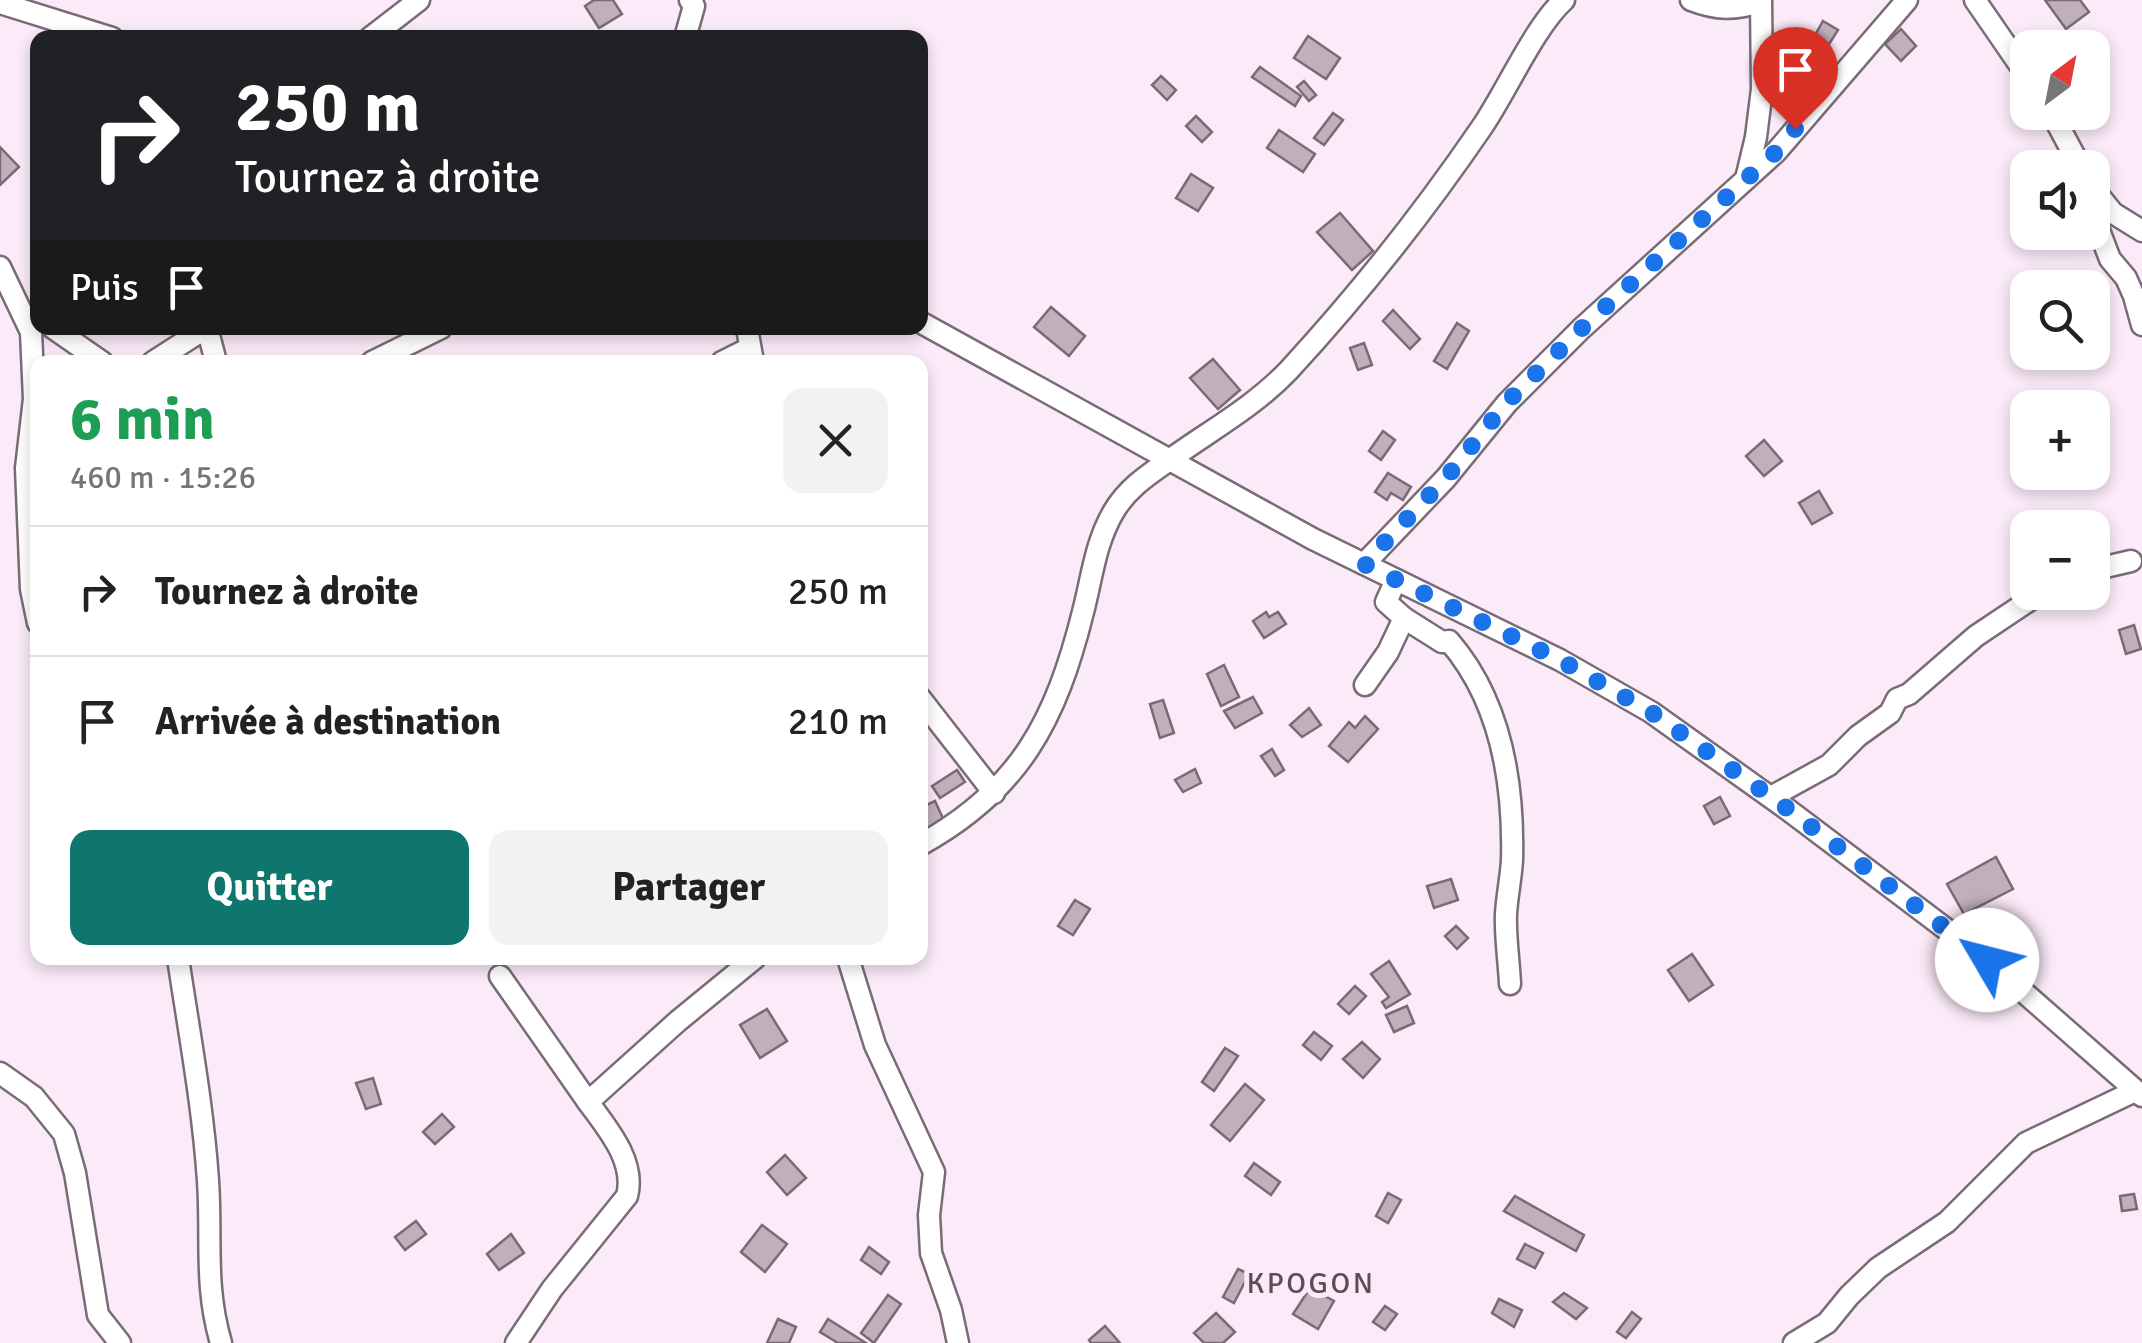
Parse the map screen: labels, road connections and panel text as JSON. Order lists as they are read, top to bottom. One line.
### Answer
{"districts":["KPOGON"],"north":"top right","page":{"map_buttons":["+","−"],"turn":["250 m","Tournez à droite"],"then":"Puis","heading":["6 min","460 m · 15:26"],"list":[{"name":"Tournez à droite","value":"250 m"},{"name":"Arrivée à destination","value":"210 m"}],"buttons":["Quitter","Partager"]}}
